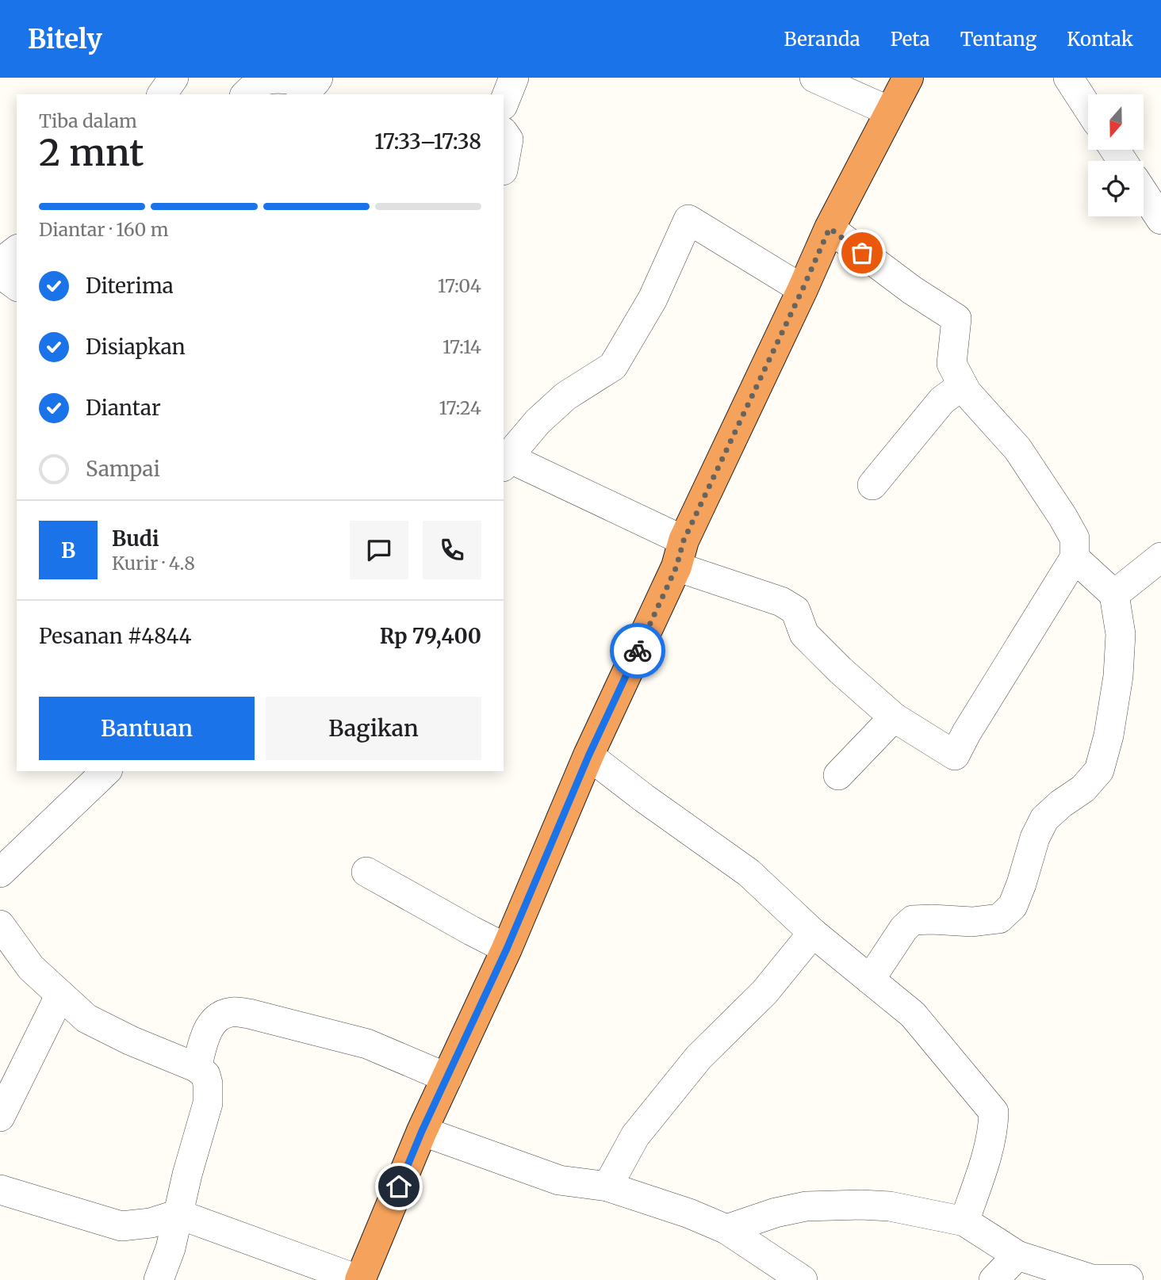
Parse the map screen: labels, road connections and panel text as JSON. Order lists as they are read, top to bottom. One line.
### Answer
{"north":"bottom","page":{"header":"Bitely","nav":["Beranda","Peta","Tentang","Kontak"],"heading":["2 mnt","Tiba dalam","17:33–17:38"],"panel":["Budi","Kurir · 4.8","Pesanan #4844","Rp 79,400"],"bar":"Diantar · 160 m","list":[["Diterima","17:04"],["Disiapkan","17:14"],["Diantar","17:24"],"Sampai"],"round":"B","buttons":["Bantuan","Bagikan"]}}
